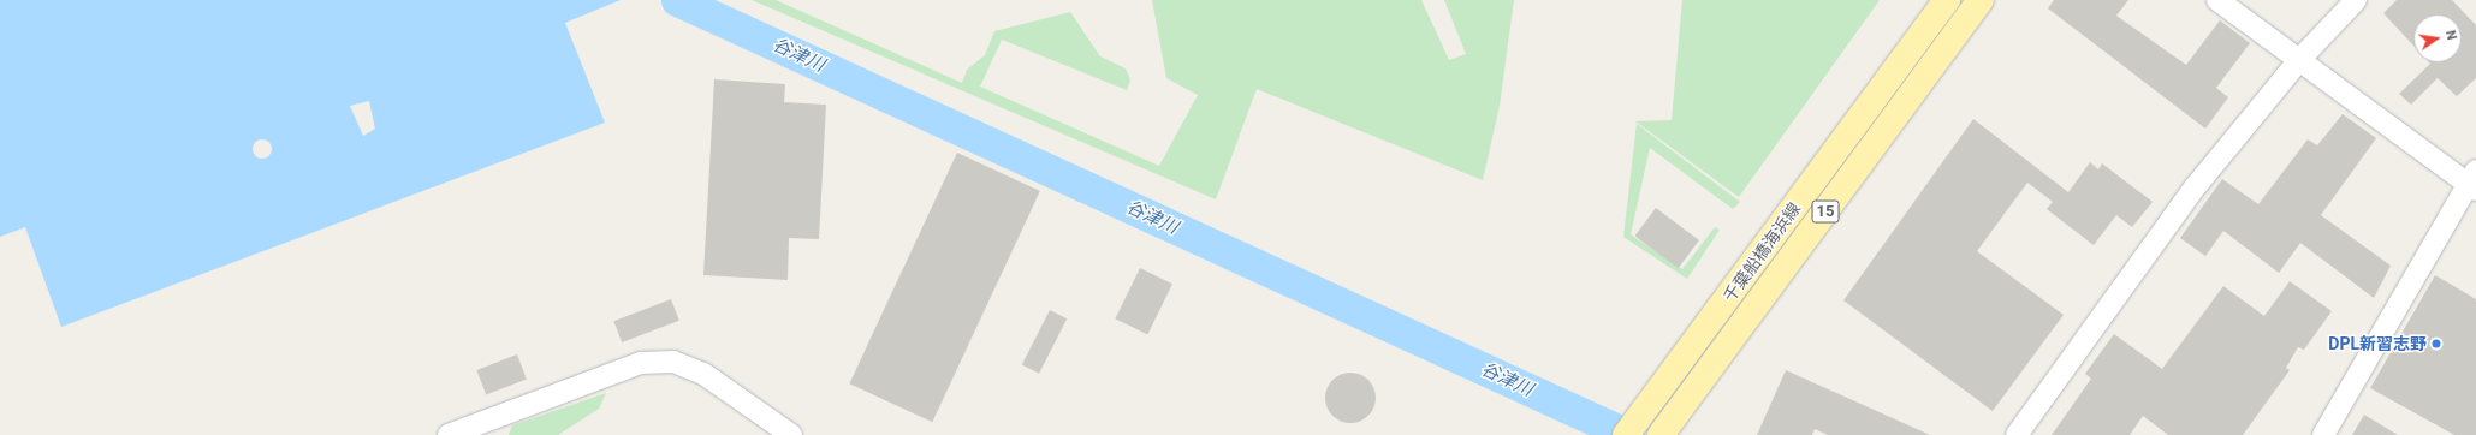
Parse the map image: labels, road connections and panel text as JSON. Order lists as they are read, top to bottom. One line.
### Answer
{"streets":{"main road":["15","千葉船橋海浜線"]},"water":["谷津川"],"places":["DPL新習志野"],"north":"right"}
